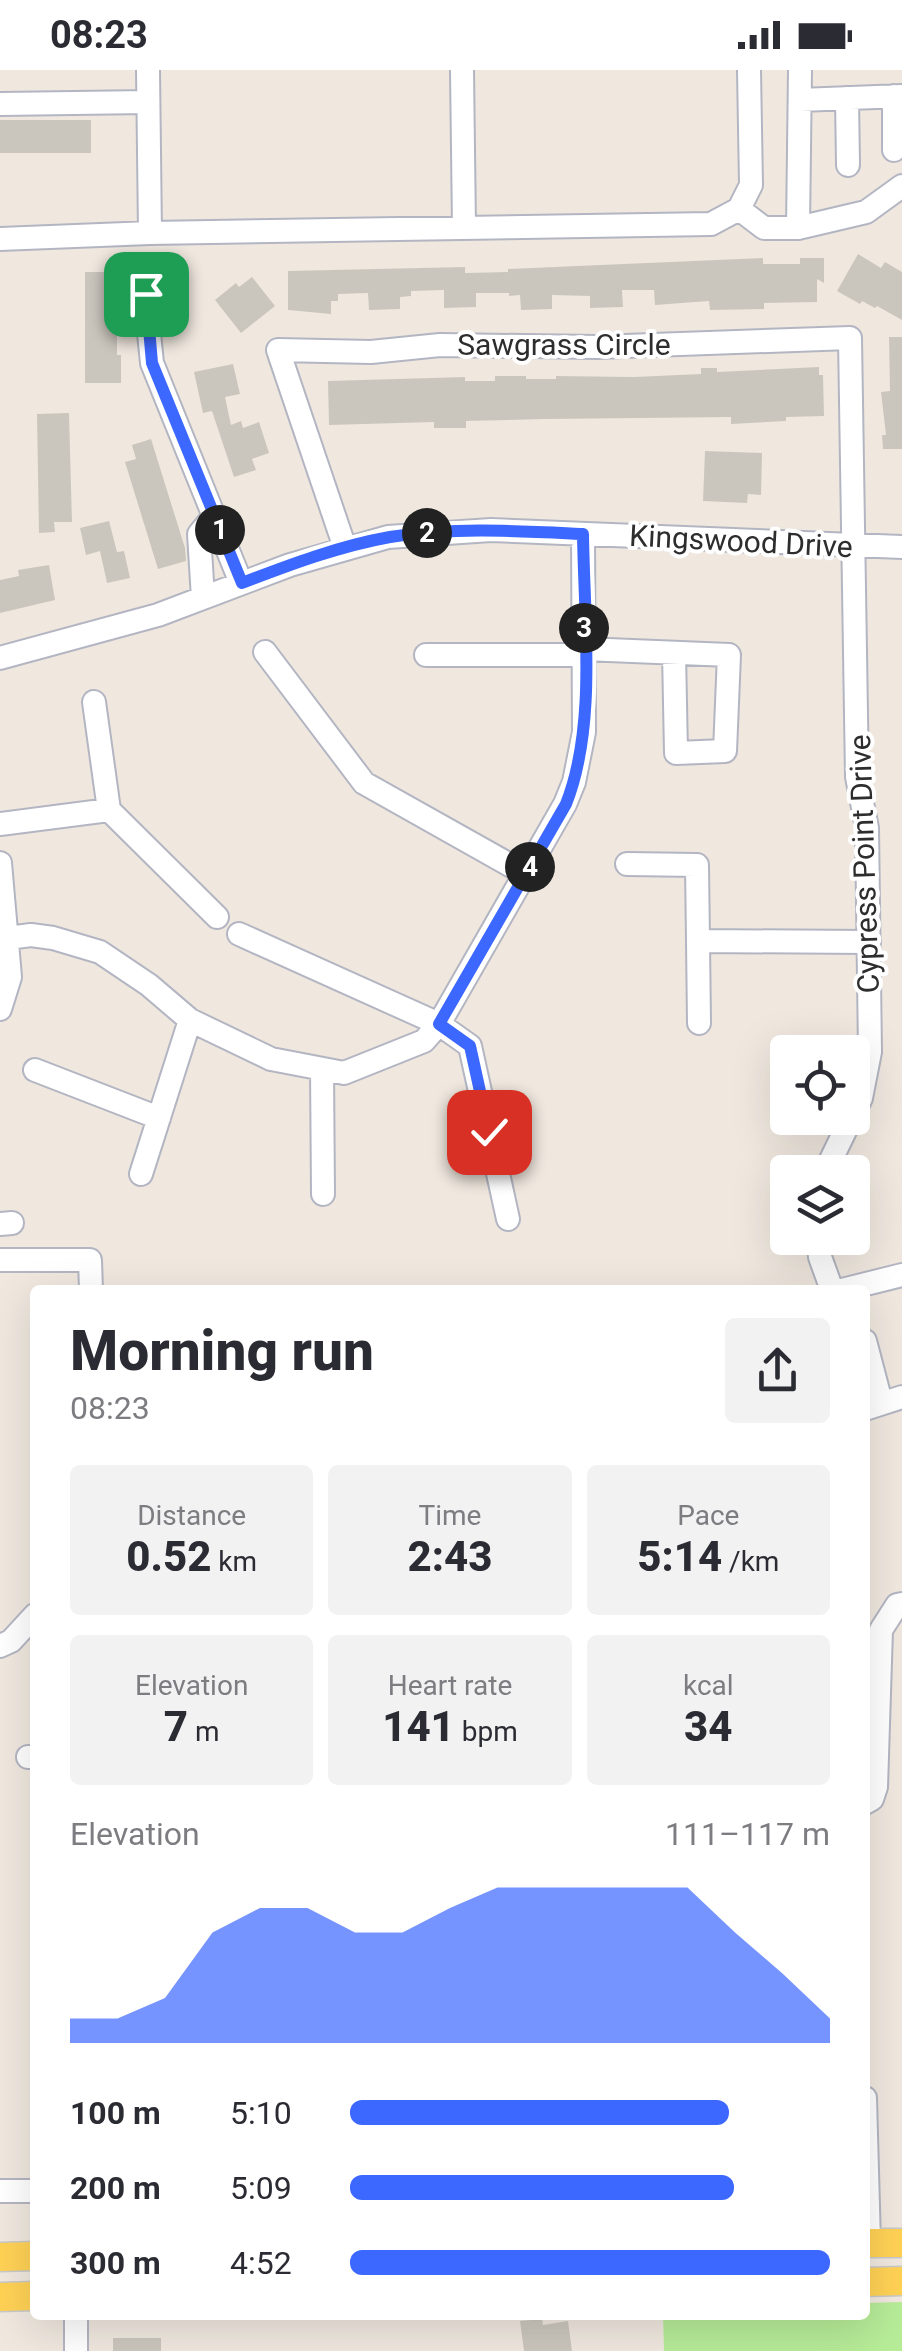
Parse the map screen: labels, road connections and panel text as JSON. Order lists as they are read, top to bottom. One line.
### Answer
{"streets":{"street":["Sawgrass Circle","Kingswood Drive","Cypress Point Drive"]},"crossings":[["Sawgrass Circle","Kingswood Drive"],["Sawgrass Circle","Cypress Point Drive"],["Kingswood Drive","Cypress Point Drive"]],"page":{"status":"08:23","pins":["1","2","3","4"],"heading":["Morning run","08:23"],"stats":[["Distance","0.52 km"],["Time","2:43"],["Pace","5:14 /km"],["Elevation","7 m"],["Heart rate","141 bpm"],["kcal","34"]],"chart":["Elevation","111–117 m"],"list":[{"name":"100 m","note":"5:10"},{"name":"200 m","note":"5:09"},{"name":"300 m","note":"4:52"}]}}
